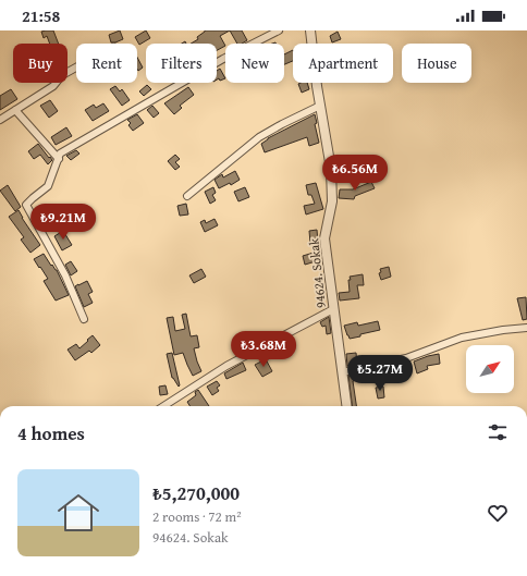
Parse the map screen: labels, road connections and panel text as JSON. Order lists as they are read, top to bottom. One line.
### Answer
{"streets":{"street":["94624. Sokak"]},"north":"top right","page":{"status":"21:58","chip":["Buy","Rent","Filters","New","Apartment","House"],"price":["₺6.56M","₺9.21M","₺3.68M","₺5.27M"],"heading":"4 homes","list":[{"name":"₺5,270,000","note":"2 rooms · 72 m² · 94624. Sokak"}]}}
